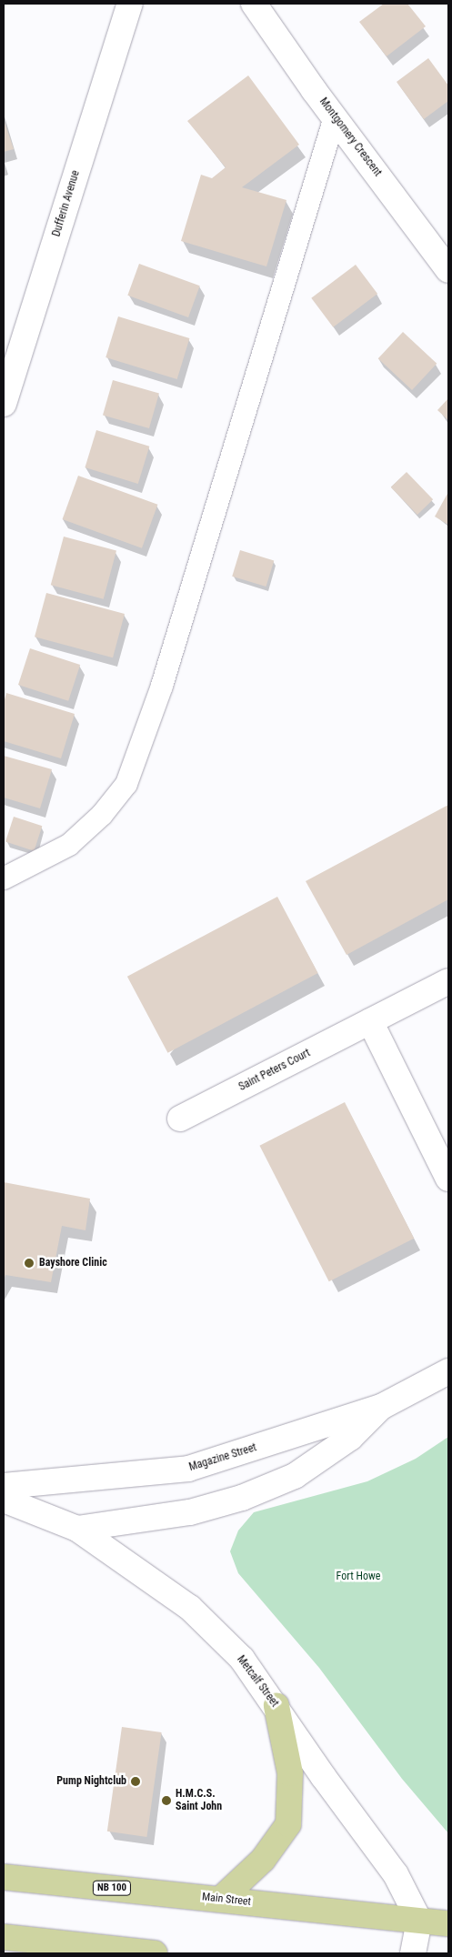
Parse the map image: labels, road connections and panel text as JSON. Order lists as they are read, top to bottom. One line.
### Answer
{"streets":{"main road":["NB 100","Main Street"],"street":["Montgomery Crescent","Dufferin Avenue","Saint Peters Court","Magazine Street","Metcalf Street"]},"crossings":[["Magazine Street","Metcalf Street"],["Metcalf Street","Main Street"]],"parks":["Fort Howe"],"places":["Bayshore Clinic","Pump Nightclub","H.M.C.S. Saint John"]}
